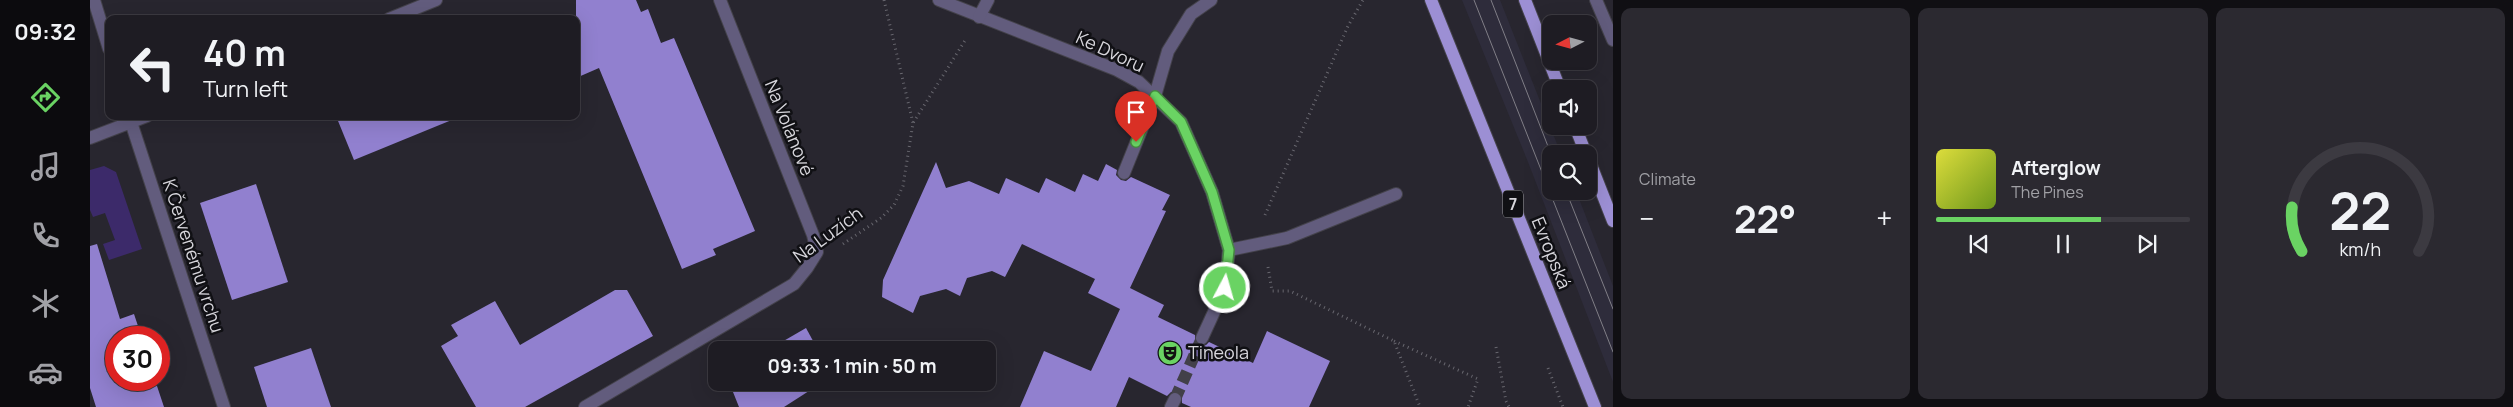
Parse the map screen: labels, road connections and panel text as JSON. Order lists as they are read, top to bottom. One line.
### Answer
{"streets":{"main road":["7","Evropská"],"street":["Ke Dvoru","Na Volánové","Na Luzích","K Červenému vrchu"]},"crossings":[["Ke Dvoru","Na Luzích"],["Na Volánové","Na Luzích"]],"places":{"theatre":["Tineola"]},"north":"left","page":{"tabs":"09:32","tile":"Climate","turn":["40 m","Turn left"],"song":["Afterglow","The Pines"],"heat":["−","22°","+"],"limit":"30","trip":"09:33 · 1 min · 50 m","gauge":["22","km/h"]}}
